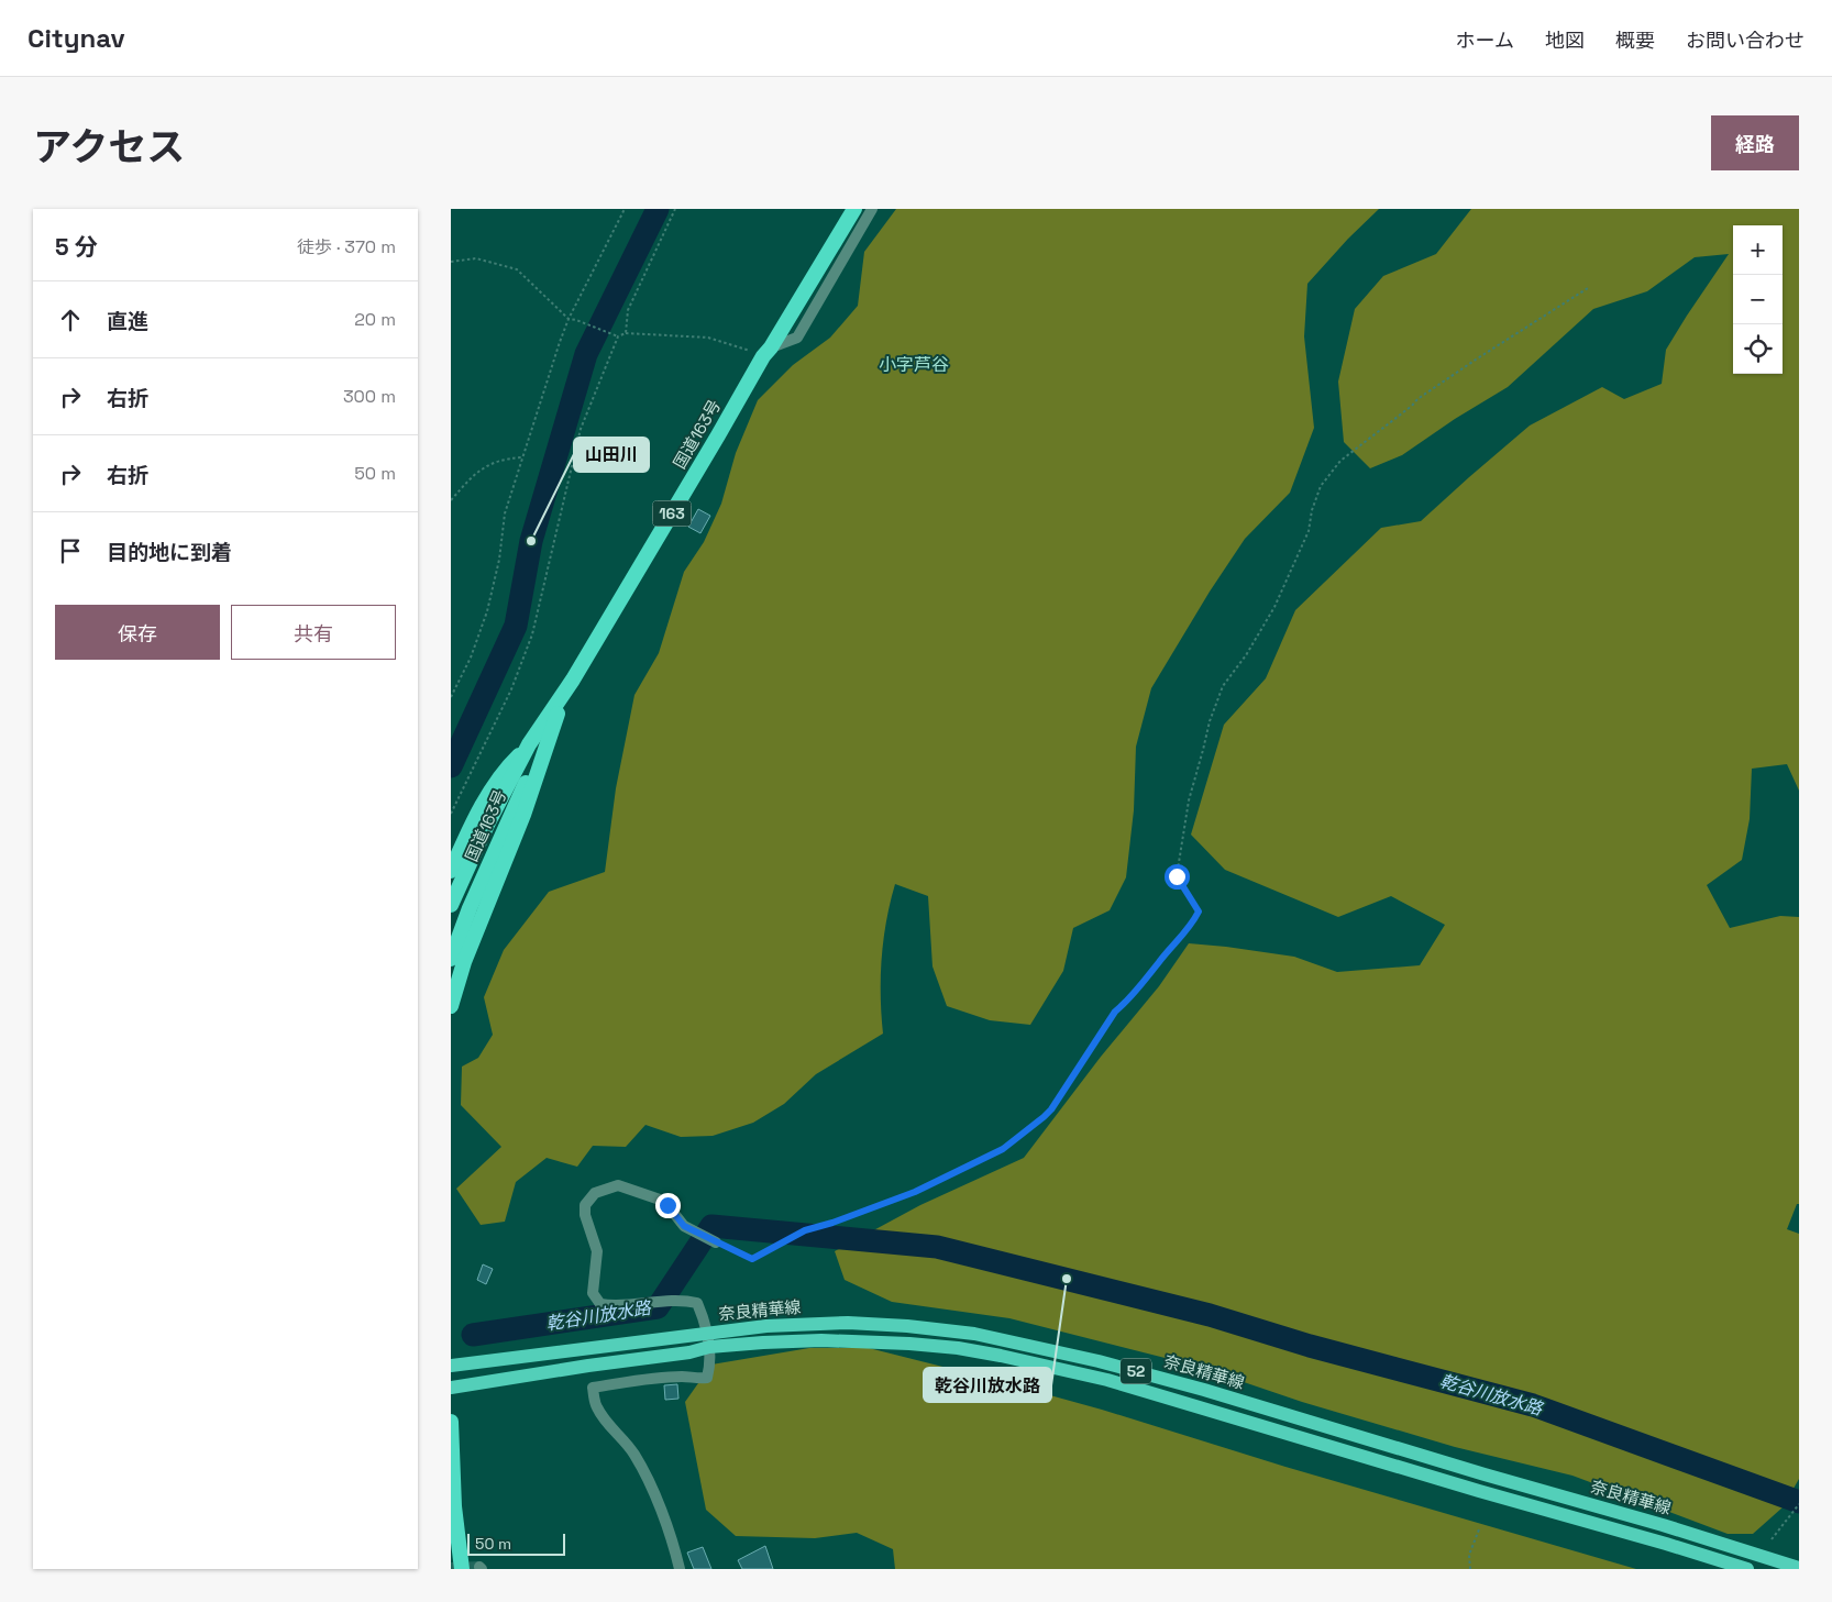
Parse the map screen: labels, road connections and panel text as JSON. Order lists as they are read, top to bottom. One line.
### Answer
{"streets":{"highway":["国道163号","163"],"main road":["奈良精華線","52"]},"crossings":[["国道163号","163"]],"districts":["小字芦谷"],"water":["乾谷川放水路"],"places":["山田川","乾谷川放水路"],"scale_bar":"50 m","page":{"header":"Citynav","nav":["ホーム","地図","概要","お問い合わせ"],"title":"アクセス","buttons":["経路",["保存","共有"]],"heading":["5 分","徒歩 · 370 m"],"map_buttons":["+","−"],"list":[["直進","20 m"],["右折","300 m"],["右折","50 m"],"目的地に到着"],"scale":"50 m"}}
